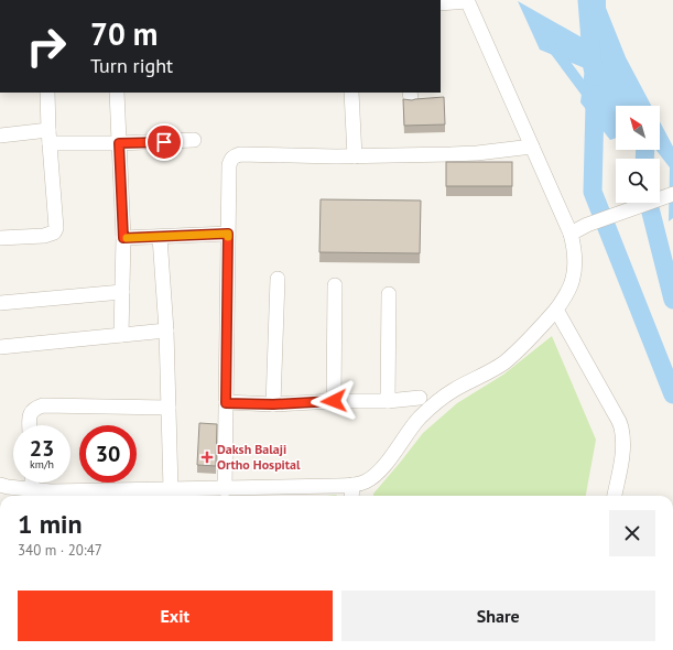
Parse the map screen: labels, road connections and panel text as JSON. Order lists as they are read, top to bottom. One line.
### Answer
{"places":{"health":["Daksh Balaji Ortho Hospital"]},"north":"top left","page":{"turn":["70 m","Turn right"],"speed":"23 km/h","limit":"30","heading":["1 min","340 m · 20:47"],"buttons":["Exit","Share"]}}
